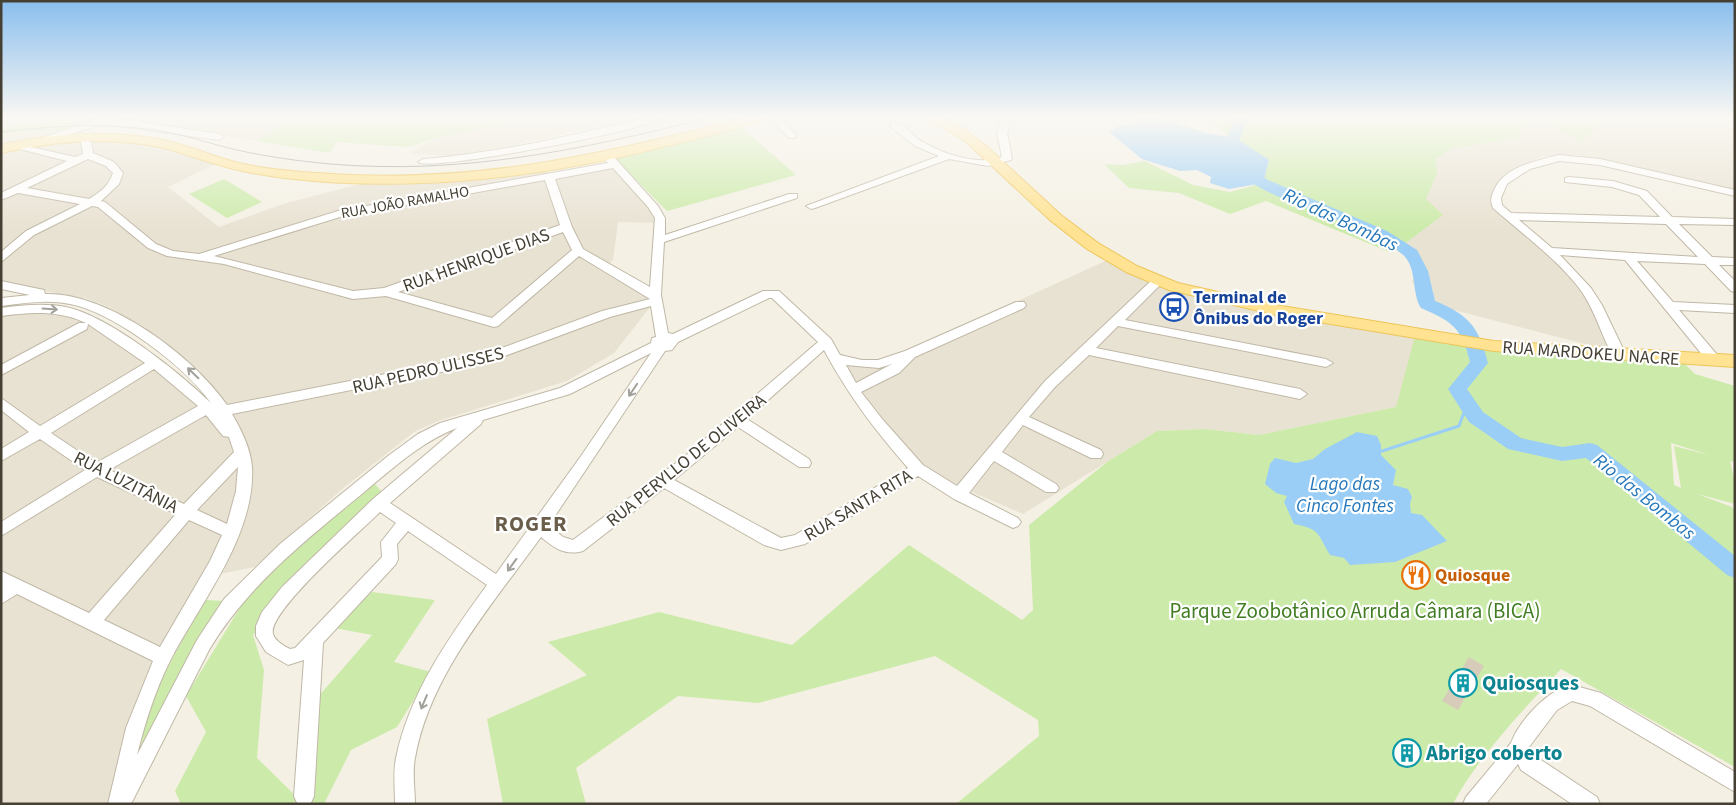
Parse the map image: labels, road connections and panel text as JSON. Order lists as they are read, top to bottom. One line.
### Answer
{"streets":{"main road":["RUA MARDOKEU NACRE"],"street":["RUA JOÃO RAMALHO","RUA HENRIQUE DIAS","RUA PEDRO ULISSES","RUA PERYLLO DE OLIVEIRA","RUA LUZITÂNIA","RUA SANTA RITA"]},"crossings":[["RUA PERYLLO DE OLIVEIRA","RUA SANTA RITA"]],"districts":["ROGER"],"water":["Rio das Bombas","Lago das Cinco Fontes"],"parks":["Parque Zoobotânico Arruda Câmara (BICA)"],"places":{"bus stop":["Terminal de Ônibus do Roger"],"restaurant":["Quiosque"],"building":["Quiosques","Abrigo coberto"]}}
